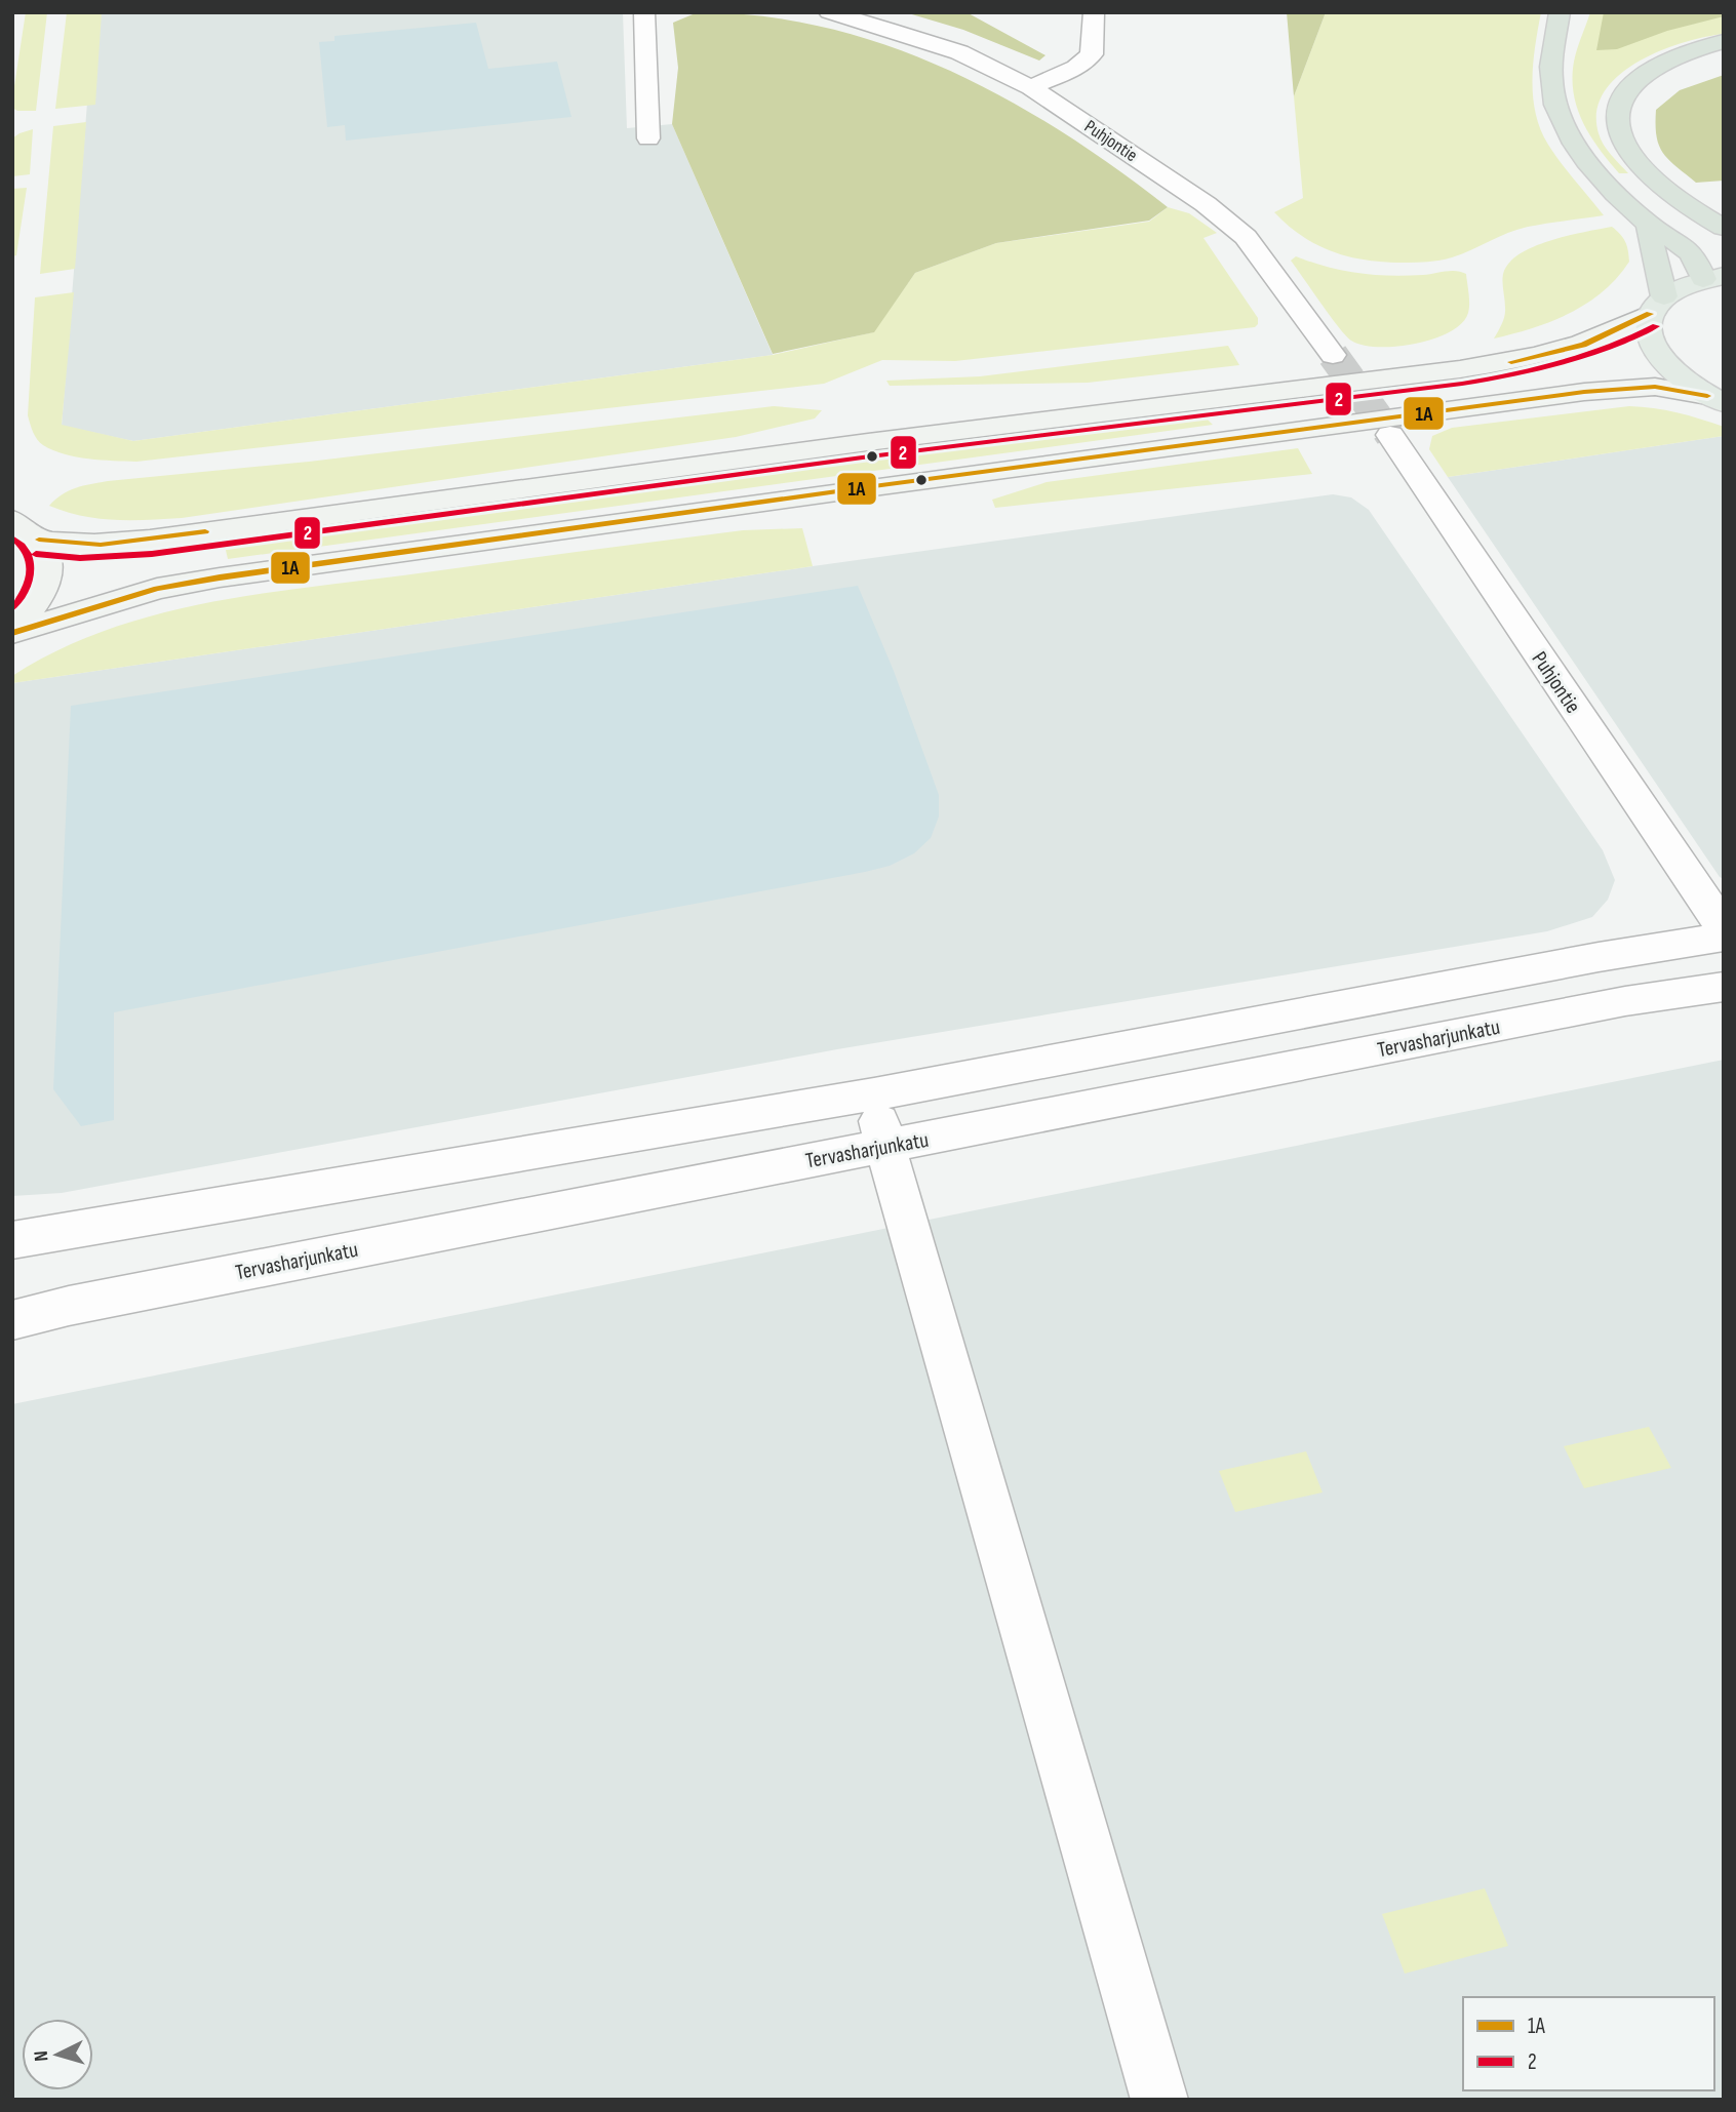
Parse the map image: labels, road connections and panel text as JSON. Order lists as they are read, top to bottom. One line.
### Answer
{"streets":{"street":["Puhjontie","Tervasharjunkatu"]},"lines":["transit line 1A","transit line 2"],"legend":["1A","2"],"north":"left"}
